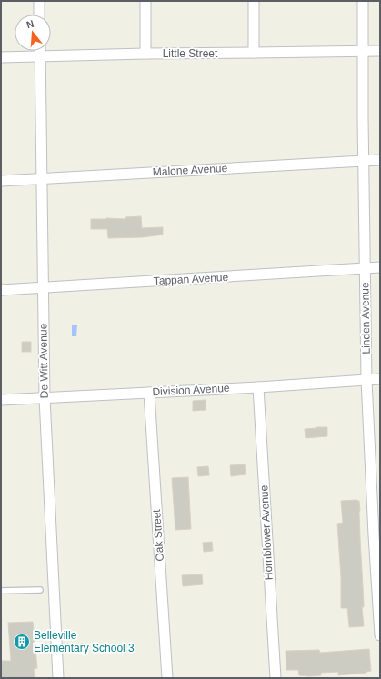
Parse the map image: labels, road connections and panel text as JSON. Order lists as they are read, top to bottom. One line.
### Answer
{"streets":{"street":["Little Street","Malone Avenue","Tappan Avenue","Linden Avenue","De Witt Avenue","Division Avenue","Hornblower Avenue","Oak Street"]},"crossings":[["Little Street","Linden Avenue"],["Little Street","De Witt Avenue"],["Malone Avenue","Linden Avenue"],["Malone Avenue","De Witt Avenue"],["Tappan Avenue","Linden Avenue"],["Tappan Avenue","De Witt Avenue"],["Linden Avenue","Division Avenue"],["De Witt Avenue","Division Avenue"],["Division Avenue","Hornblower Avenue"],["Division Avenue","Oak Street"]],"places":{"building":["Belleville Elementary School 3"]},"north":"top"}
